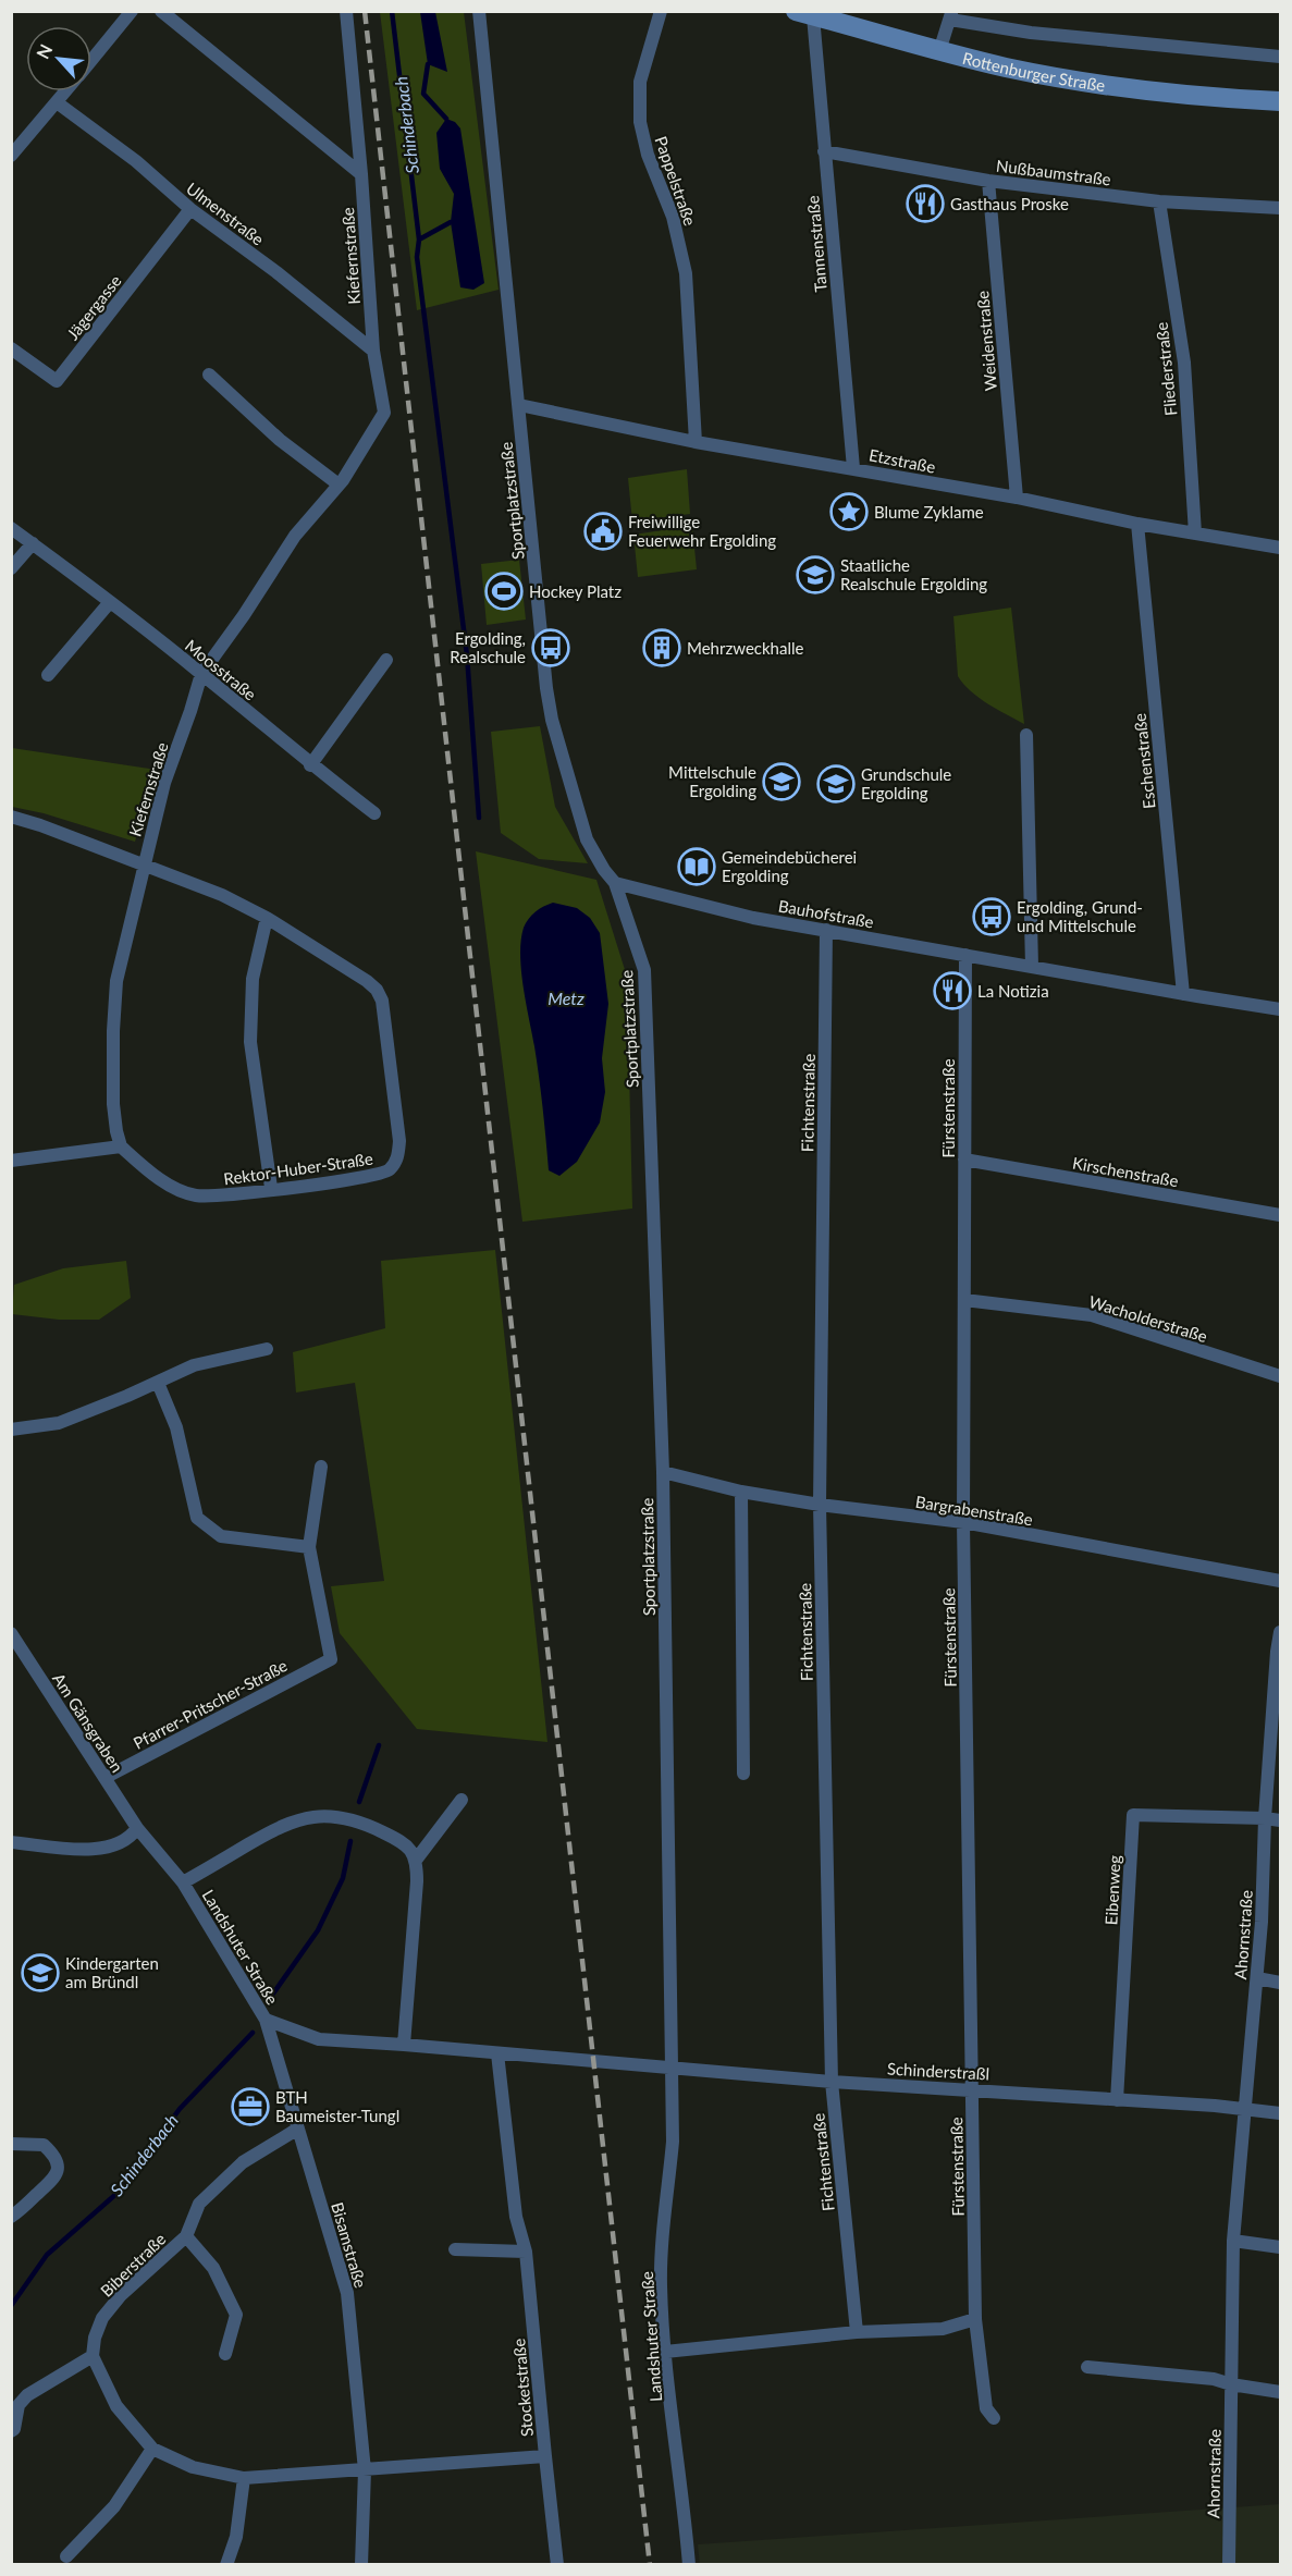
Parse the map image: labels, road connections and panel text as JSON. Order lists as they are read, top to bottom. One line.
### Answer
{"streets":{"street":["Rottenburger Straße","Nußbaumstraße","Pappelstraße","Ulmenstraße","Tannenstraße","Kiefernstraße","Jägergasse","Weidenstraße","Fliederstraße","Etzstraße","Sportplatzstraße","Moosstraße","Eschenstraße","Bauhofstraße","Fichtenstraße","Fürstenstraße","Rektor-Huber-Straße","Kirschenstraße","Wacholderstraße","Bargrabenstraße","Pfarrer-Pritscher-Straße","Am Gänsgraben","Eibenweg","Ahornstraße","Landshuter Straße","Schinderstraßl","Bisamstraße","Biberstraße","Stocketstraße"]},"crossings":[["Rottenburger Straße","Tannenstraße"],["Nußbaumstraße","Tannenstraße"],["Nußbaumstraße","Weidenstraße"],["Nußbaumstraße","Fliederstraße"],["Pappelstraße","Etzstraße"],["Ulmenstraße","Kiefernstraße"],["Ulmenstraße","Jägergasse"],["Tannenstraße","Etzstraße"],["Kiefernstraße","Moosstraße"],["Kiefernstraße","Rektor-Huber-Straße"],["Weidenstraße","Etzstraße"],["Fliederstraße","Etzstraße"],["Etzstraße","Sportplatzstraße"],["Etzstraße","Eschenstraße"],["Sportplatzstraße","Bauhofstraße"],["Sportplatzstraße","Bargrabenstraße"],["Sportplatzstraße","Landshuter Straße"],["Sportplatzstraße","Schinderstraßl"],["Eschenstraße","Bauhofstraße"],["Bauhofstraße","Fichtenstraße"],["Bauhofstraße","Fürstenstraße"],["Fichtenstraße","Bargrabenstraße"],["Fichtenstraße","Schinderstraßl"],["Fürstenstraße","Kirschenstraße"],["Fürstenstraße","Wacholderstraße"],["Fürstenstraße","Bargrabenstraße"],["Fürstenstraße","Schinderstraßl"],["Pfarrer-Pritscher-Straße","Am Gänsgraben"],["Am Gänsgraben","Landshuter Straße"],["Eibenweg","Ahornstraße"],["Eibenweg","Schinderstraßl"],["Ahornstraße","Schinderstraßl"],["Landshuter Straße","Schinderstraßl"],["Landshuter Straße","Bisamstraße"],["Landshuter Straße","Stocketstraße"],["Bisamstraße","Biberstraße"],["Bisamstraße","Stocketstraße"]],"water":["Schinderbach","Metz"],"places":{"restaurant":["Gasthaus Proske","La Notizia"],"place":["Blume Zyklame"],"public building":["Freiwillige Feuerwehr Ergolding"],"school or university":["Staatliche Realschule Ergolding","Mittelschule Ergolding","Grundschule Ergolding","Kindergarten am Bründl"],"sports":["Hockey Platz"],"bus stop":["Ergolding, Realschule","Ergolding, Grund- und Mittelschule"],"building":["Mehrzweckhalle"],"library":["Gemeindebücherei Ergolding"],"office":["BTH Baumeister-Tungl"]},"north":"top left"}
